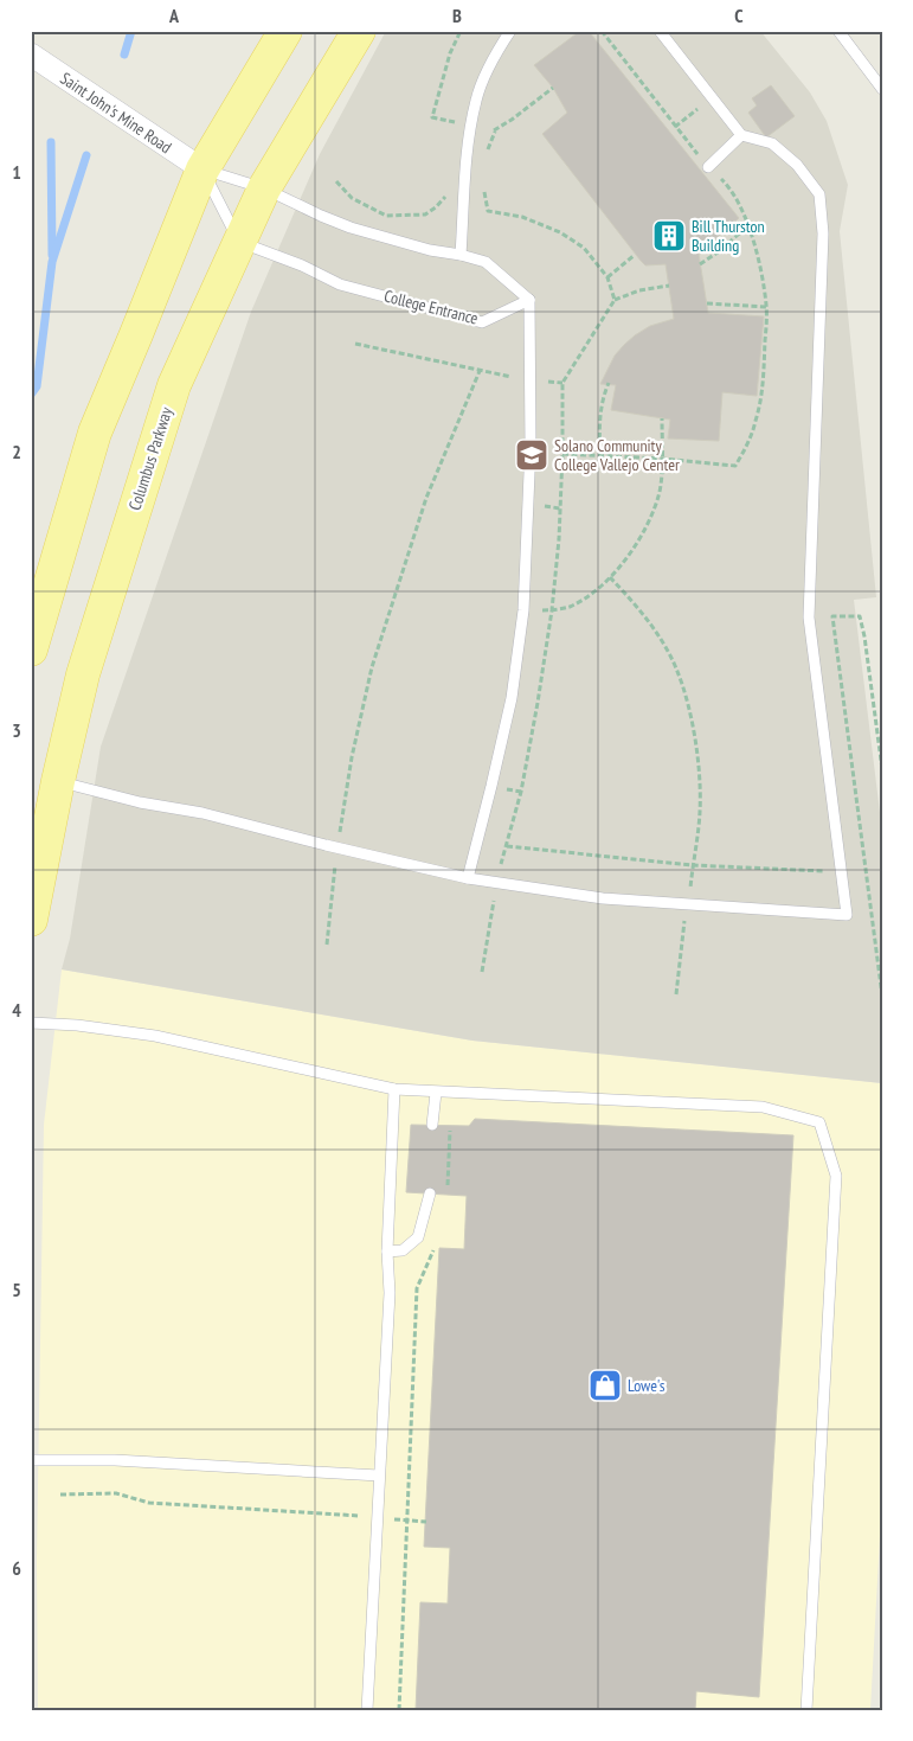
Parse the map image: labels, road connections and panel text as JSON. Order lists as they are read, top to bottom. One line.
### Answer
{"streets":{"main road":["Columbus Parkway"],"street":["Saint John's Mine Road"],"lane":["College Entrance"]},"crossings":[["College Entrance","Columbus Parkway"]],"places":{"building":["Bill Thurston Building"],"school or university":["Solano Community College Vallejo Center"],"shop":["Lowe's"]},"grid":{"columns":["A","B","C"],"rows":["1","2","3","4","5","6"]}}
